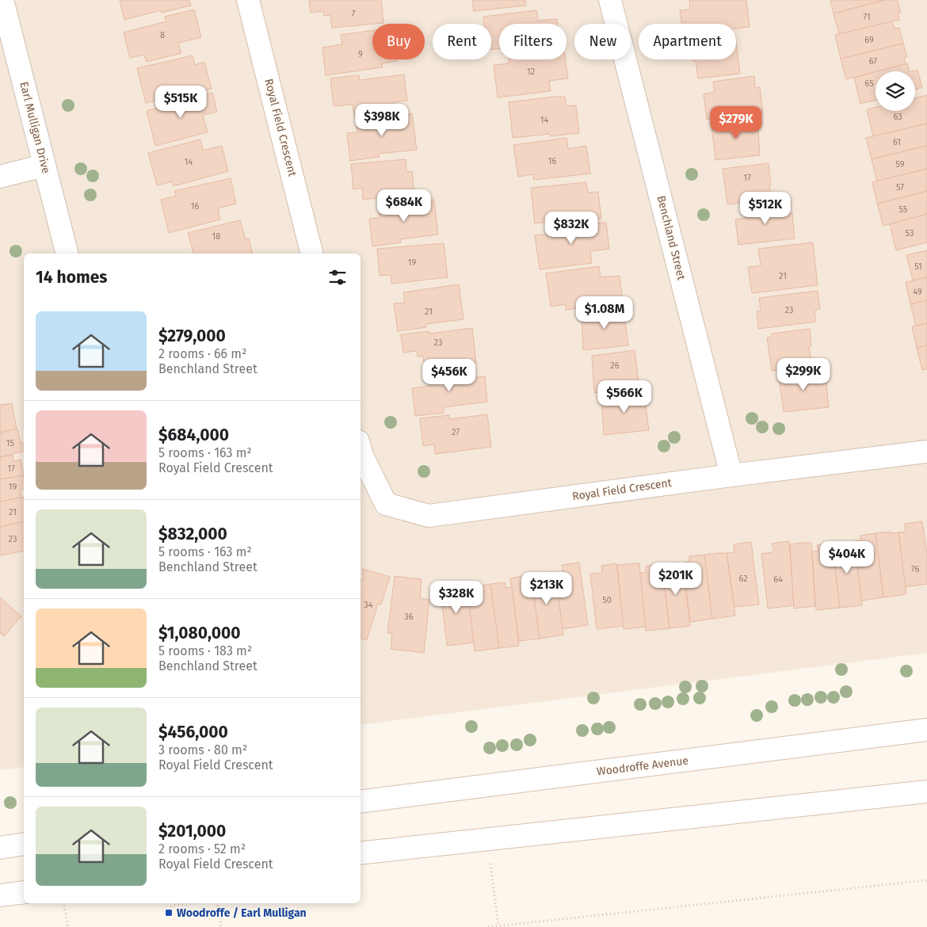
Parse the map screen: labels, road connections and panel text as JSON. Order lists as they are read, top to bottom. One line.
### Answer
{"streets":{"street":["Earl Mulligan Drive","Royal Field Crescent","Benchland Street","Woodroffe Avenue"]},"crossings":[["Royal Field Crescent","Benchland Street"]],"places":{"transit":["Woodroffe / Earl Mulligan"]},"house_numbers":["7","71","8","69","9","67","12","65","63","14","61","16","14","59","17","57","16","55","53","18","19","51","21","49","23","21","23","26","27","15","17","19","21","23","76","62","64","50","34","36"],"page":{"chip":["Buy","Rent","Filters","New","Apartment"],"price":["$515K","$398K","$279K","$684K","$512K","$832K","$1.08M","$299K","$456K","$566K","$404K","$201K","$213K","$328K"],"heading":"14 homes","list":[{"name":"$279,000","note":"2 rooms · 66 m² · Benchland Street"},{"name":"$684,000","note":"5 rooms · 163 m² · Royal Field Crescent"},{"name":"$832,000","note":"5 rooms · 163 m² · Benchland Street"},{"name":"$1,080,000","note":"5 rooms · 183 m² · Benchland Street"},{"name":"$456,000","note":"3 rooms · 80 m² · Royal Field Crescent"},{"name":"$201,000","note":"2 rooms · 52 m² · Royal Field Crescent"}]}}
